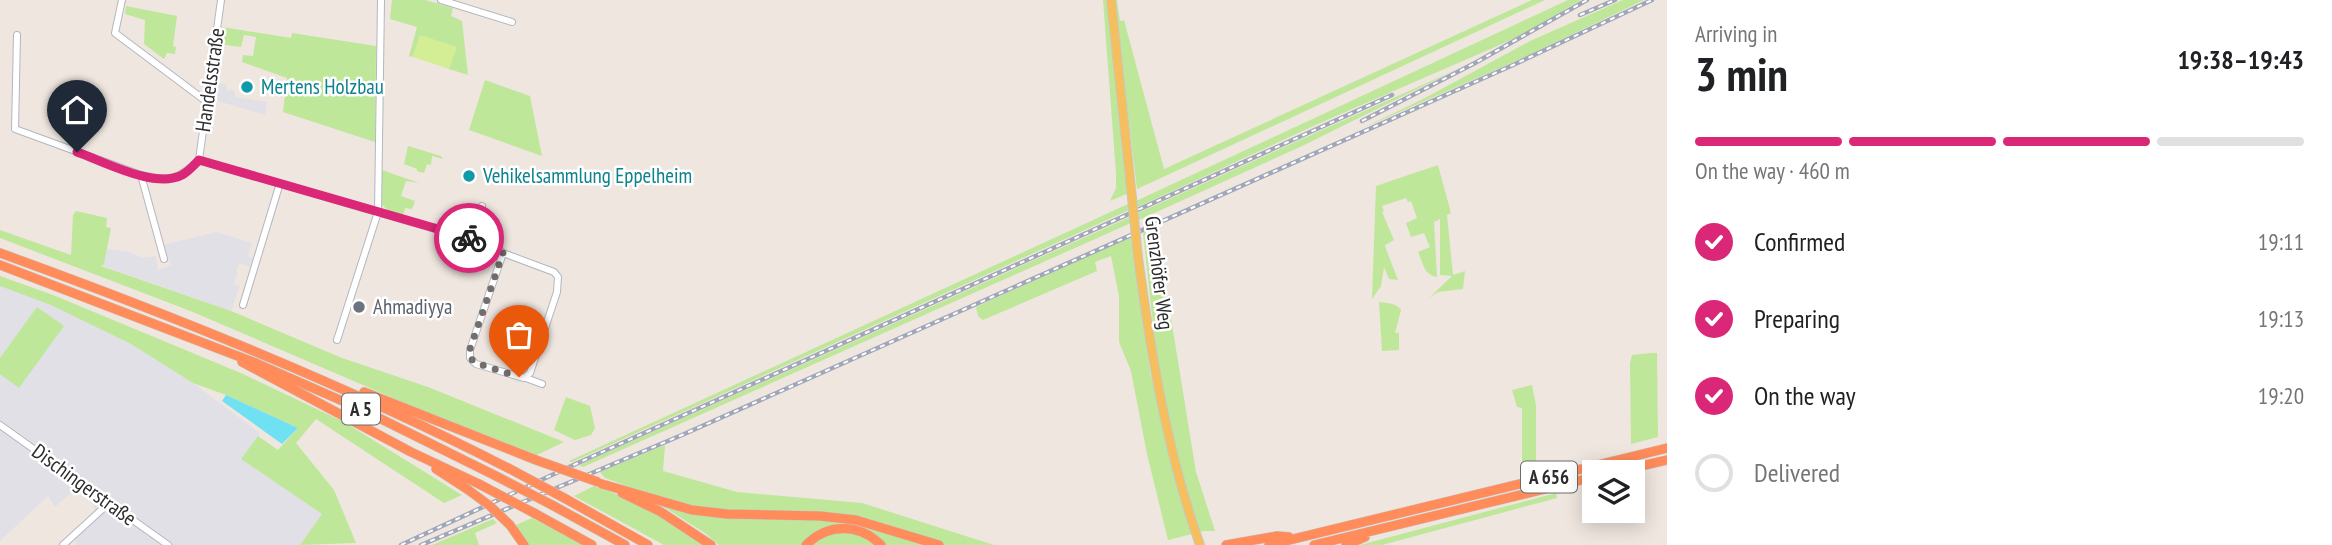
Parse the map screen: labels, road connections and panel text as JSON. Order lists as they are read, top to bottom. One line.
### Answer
{"streets":{"highway":["A 5","A 656"],"main road":["Grenzhöfer Weg"],"street":["Handelsstraße","Dischingerstraße"]},"places":["Mertens Holzbau","Vehikelsammlung Eppelheim","Ahmadiyya"],"page":{"heading":["3 min","Arriving in","19:38–19:43"],"bar":"On the way · 460 m","list":[["Confirmed","19:11"],["Preparing","19:13"],["On the way","19:20"],"Delivered"]}}
